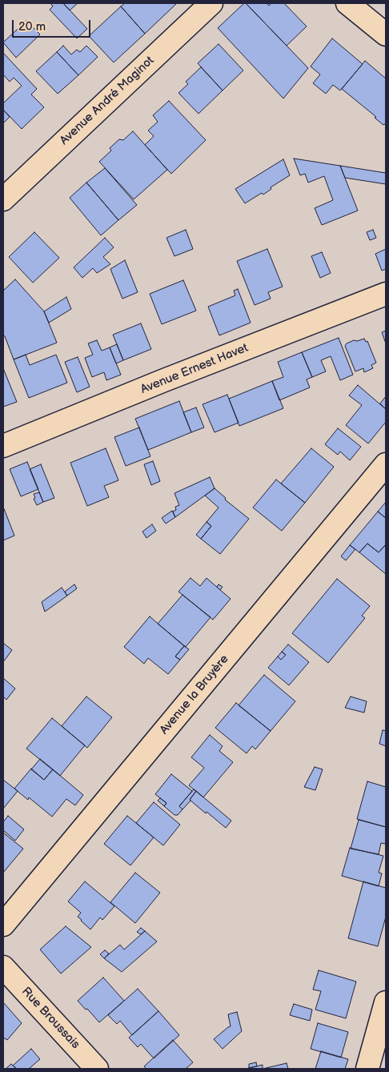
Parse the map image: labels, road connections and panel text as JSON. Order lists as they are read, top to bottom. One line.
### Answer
{"streets":{"street":["Avenue André Maginot","Avenue Ernest Havet","Avenue la Bruyère","Rue Broussais"]},"scale_bar":"20 m"}
